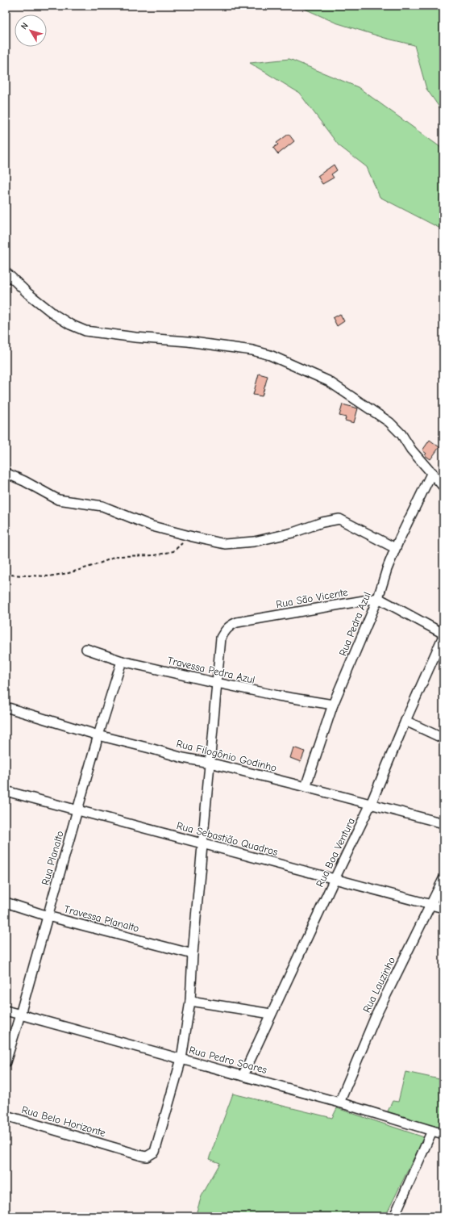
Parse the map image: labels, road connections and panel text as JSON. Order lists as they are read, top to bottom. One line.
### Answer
{"streets":{"street":["Rua São Vicente","Rua Pedra Azul","Travessa Pedra Azul","Rua Filogônio Godinho","Rua Sebastião Quadros","Rua Boa Ventura","Rua Planalto","Travessa Planalto","Rua Lauzinho","Rua Pedro Soares","Rua Belo Horizonte"]},"crossings":[["Rua São Vicente","Rua Pedra Azul"],["Rua São Vicente","Rua Belo Horizonte"],["Rua Pedra Azul","Travessa Pedra Azul"],["Rua Pedra Azul","Rua Filogônio Godinho"],["Travessa Pedra Azul","Rua Planalto"],["Travessa Pedra Azul","Rua Belo Horizonte"],["Rua Filogônio Godinho","Rua Boa Ventura"],["Rua Filogônio Godinho","Rua Planalto"],["Rua Filogônio Godinho","Rua Belo Horizonte"],["Rua Sebastião Quadros","Rua Boa Ventura"],["Rua Sebastião Quadros","Rua Planalto"],["Rua Sebastião Quadros","Rua Lauzinho"],["Rua Sebastião Quadros","Rua Belo Horizonte"],["Rua Boa Ventura","Rua Pedro Soares"],["Rua Planalto","Travessa Planalto"],["Rua Planalto","Rua Pedro Soares"],["Travessa Planalto","Rua Belo Horizonte"],["Rua Lauzinho","Rua Pedro Soares"],["Rua Pedro Soares","Rua Belo Horizonte"]],"north":"top left"}
